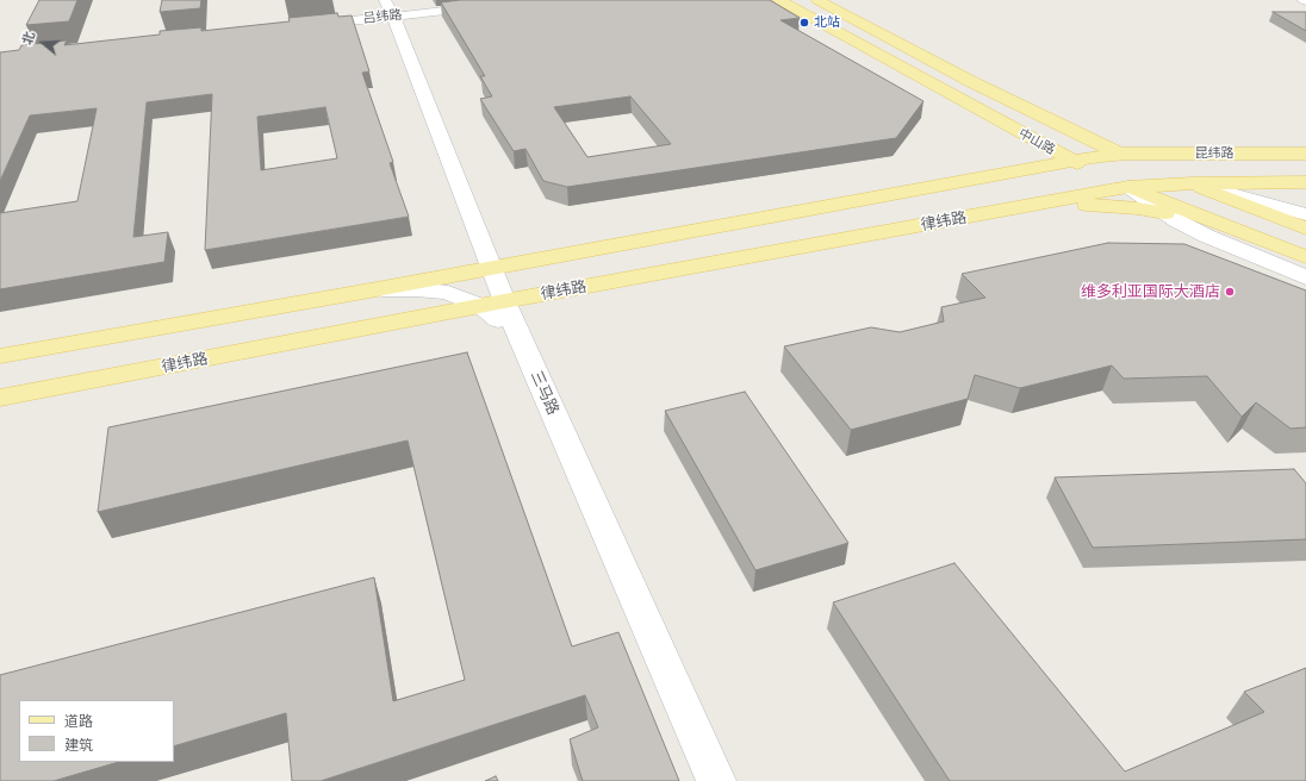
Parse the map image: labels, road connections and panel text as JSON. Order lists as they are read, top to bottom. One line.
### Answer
{"streets":{"main road":["中山路","昆纬路","律纬路"],"street":["吕纬路","三马路"]},"crossings":[["吕纬路","三马路"],["中山路","昆纬路"],["中山路","律纬路"],["昆纬路","律纬路"],["律纬路","三马路"]],"places":["北站","维多利亚国际大酒店"],"legend":["道路","建筑"],"north":"left"}
